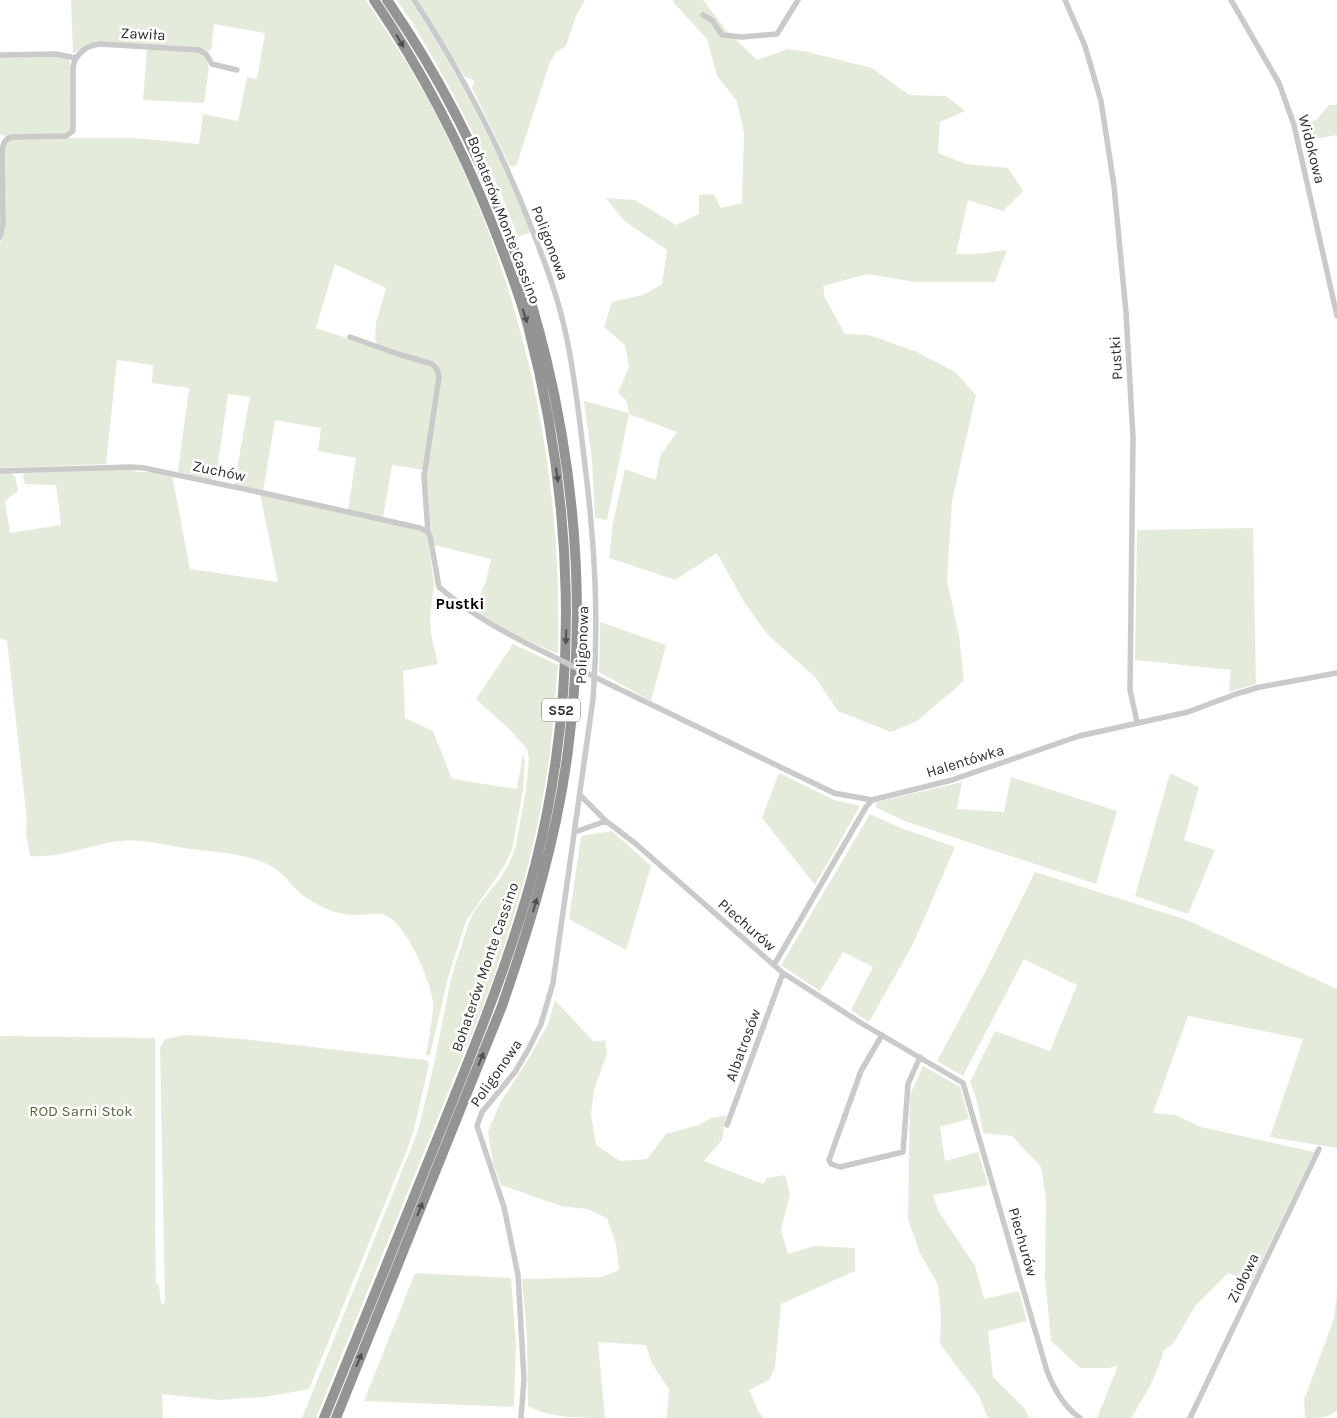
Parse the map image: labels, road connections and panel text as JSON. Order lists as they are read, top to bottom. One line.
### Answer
{"streets":{"highway":["Bohaterów Monte Cassino","S52"],"street":["Zawiła","Widokowa","Poligonowa","Pustki","Zuchów","Halentówka","Piechurów","Albatrosów","Ziołowa"]},"crossings":[["Poligonowa","Piechurów"],["Pustki","Halentówka"],["Zuchów","Halentówka"],["Piechurów","Albatrosów"]],"districts":["Pustki"],"parks":["ROD Sarni Stok"]}
